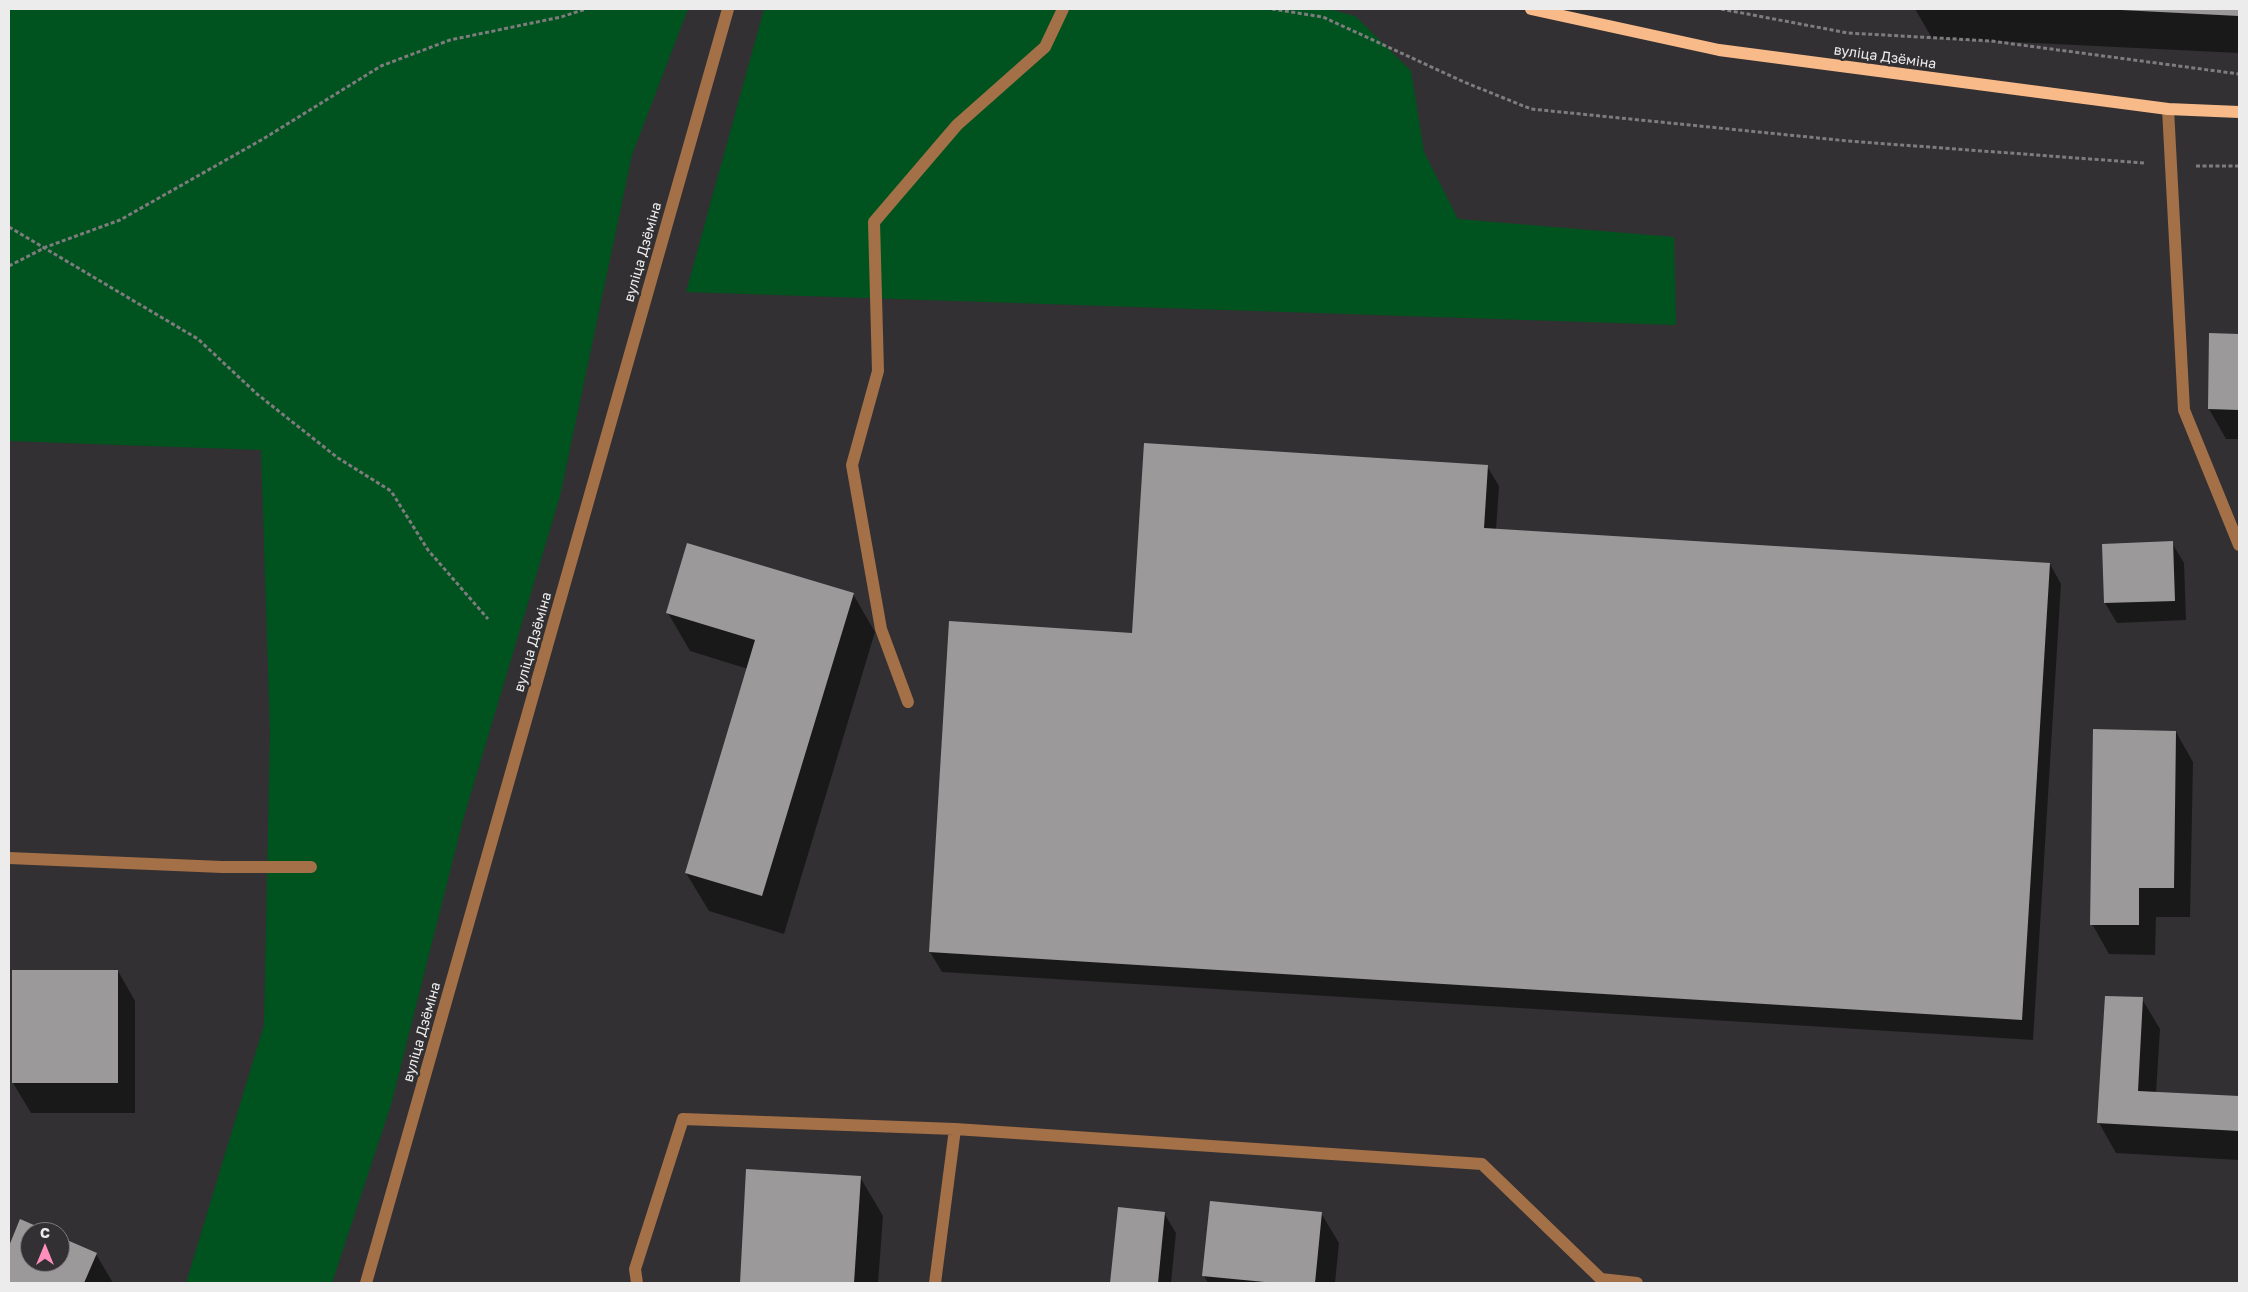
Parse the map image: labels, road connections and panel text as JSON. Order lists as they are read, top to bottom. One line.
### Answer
{"streets":{"main road":["вуліца Дзёміна"]},"north":"top"}
